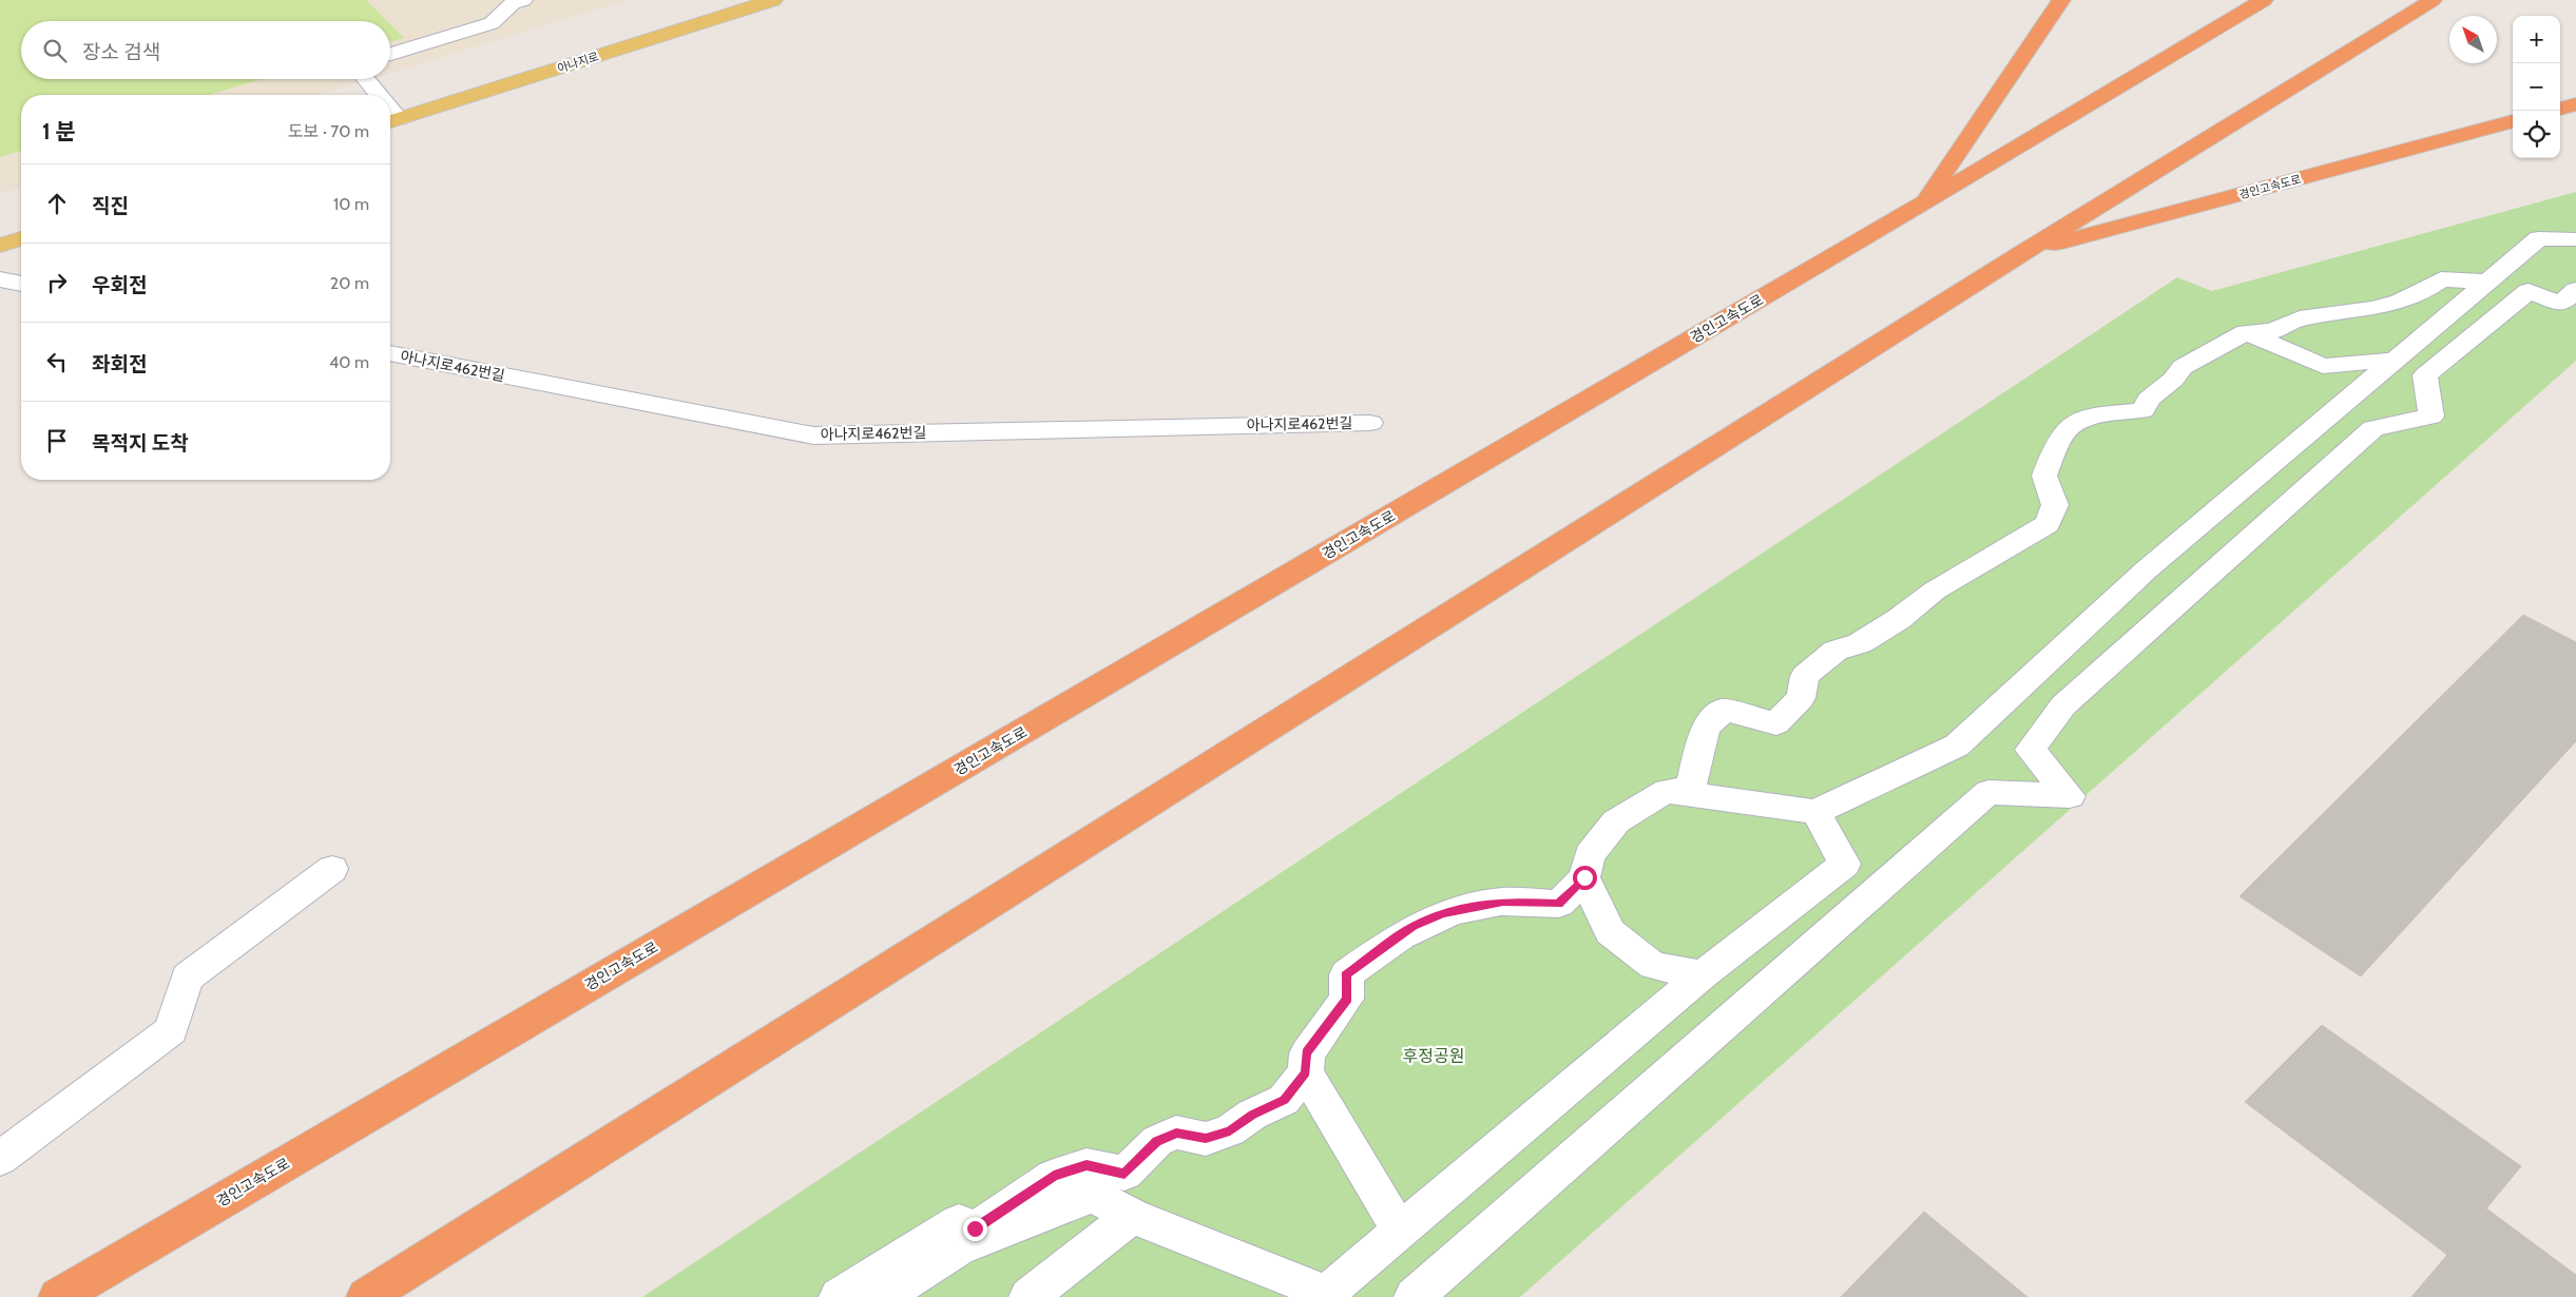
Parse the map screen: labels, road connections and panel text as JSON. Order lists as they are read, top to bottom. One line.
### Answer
{"streets":{"highway":["경인고속도로"],"main road":["아나지로"],"street":["아나지로462번길"]},"parks":["후정공원"],"north":"top left","page":{"map_buttons":["+","−"],"search":"장소 검색","heading":["1 분","도보 · 70 m"],"list":[["직진","10 m"],["우회전","20 m"],["좌회전","40 m"],"목적지 도착"]}}
